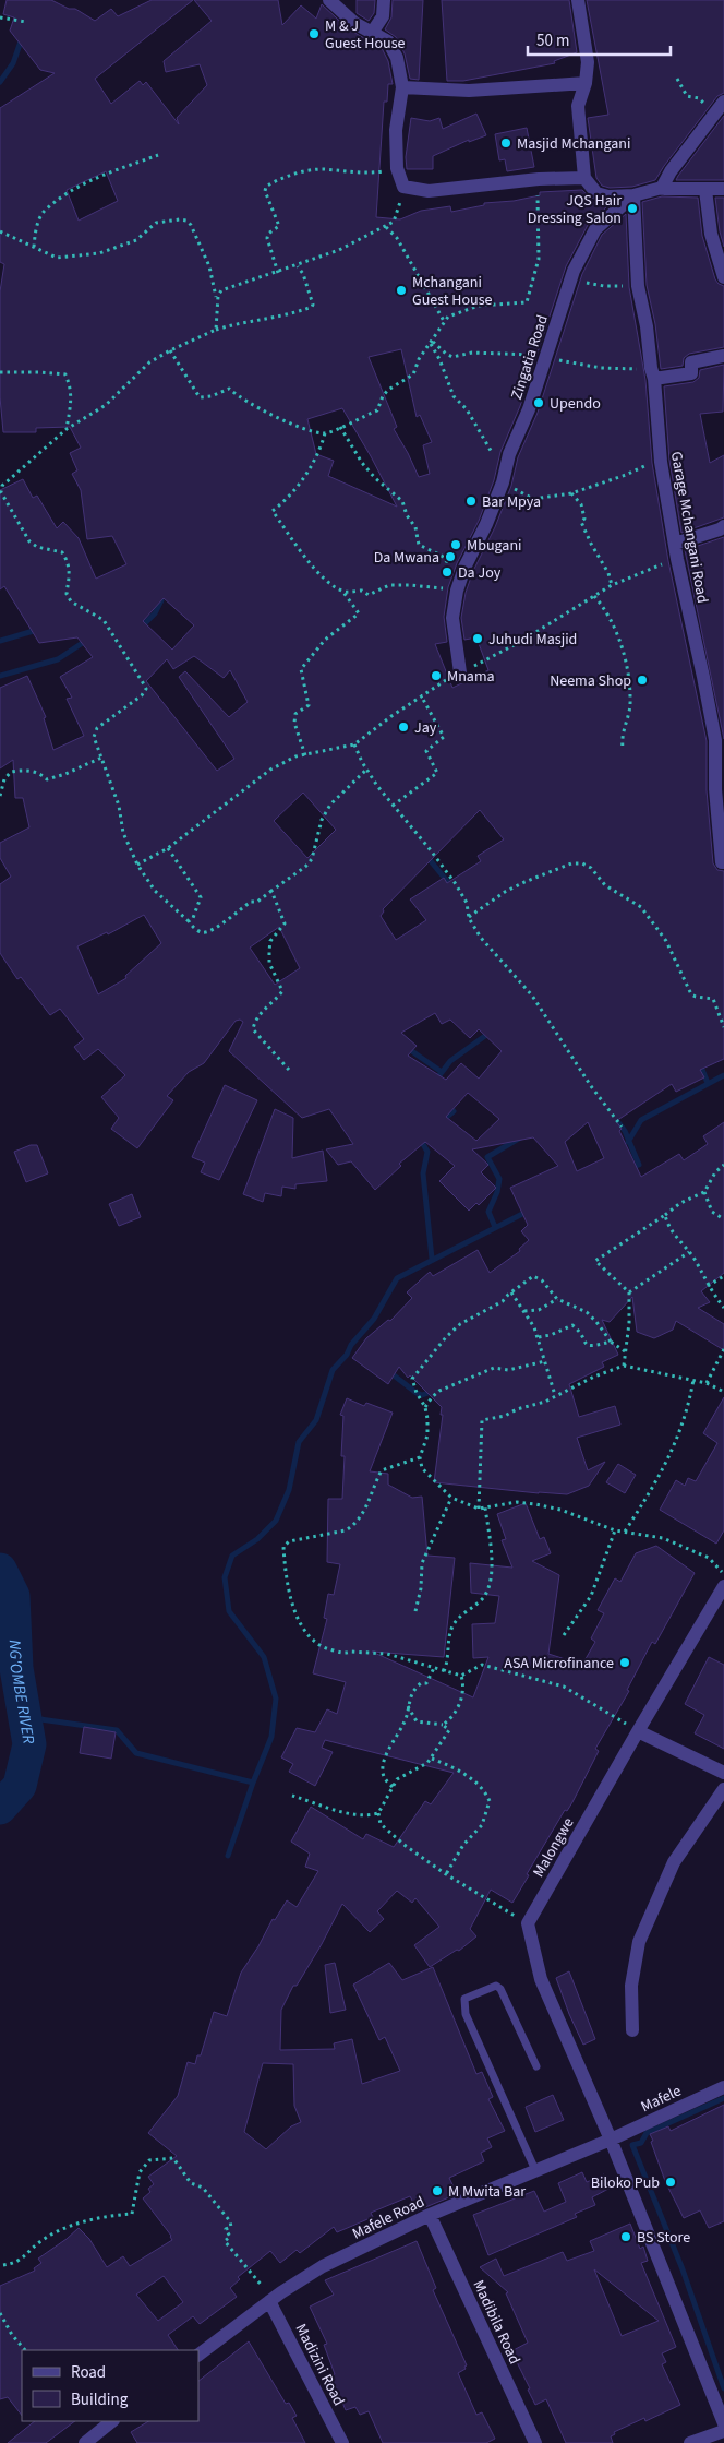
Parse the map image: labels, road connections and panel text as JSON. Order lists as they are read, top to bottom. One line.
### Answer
{"streets":{"street":["Zingatia Road","Garage Mchangani Road","Malongwe","Mafele","Mafele Road","Madibila Road","Madizini Road"]},"crossings":[["Zingatia Road","Garage Mchangani Road"],["Mafele","Mafele Road"],["Mafele Road","Madibila Road"],["Mafele Road","Madizini Road"]],"water":["NG'OMBE RIVER"],"places":["M & J Guest House","Masjid Mchangani","JQS Hair Dressing Salon","Mchangani Guest House","Upendo","Bar Mpya","Mbugani","Da Mwana","Da Joy","Juhudi Masjid","Mnama","Neema Shop","Jay","ASA Microfinance","Biloko Pub","M Mwita Bar","BS Store"],"legend":["Road","Building"],"scale_bar":"50 m"}
